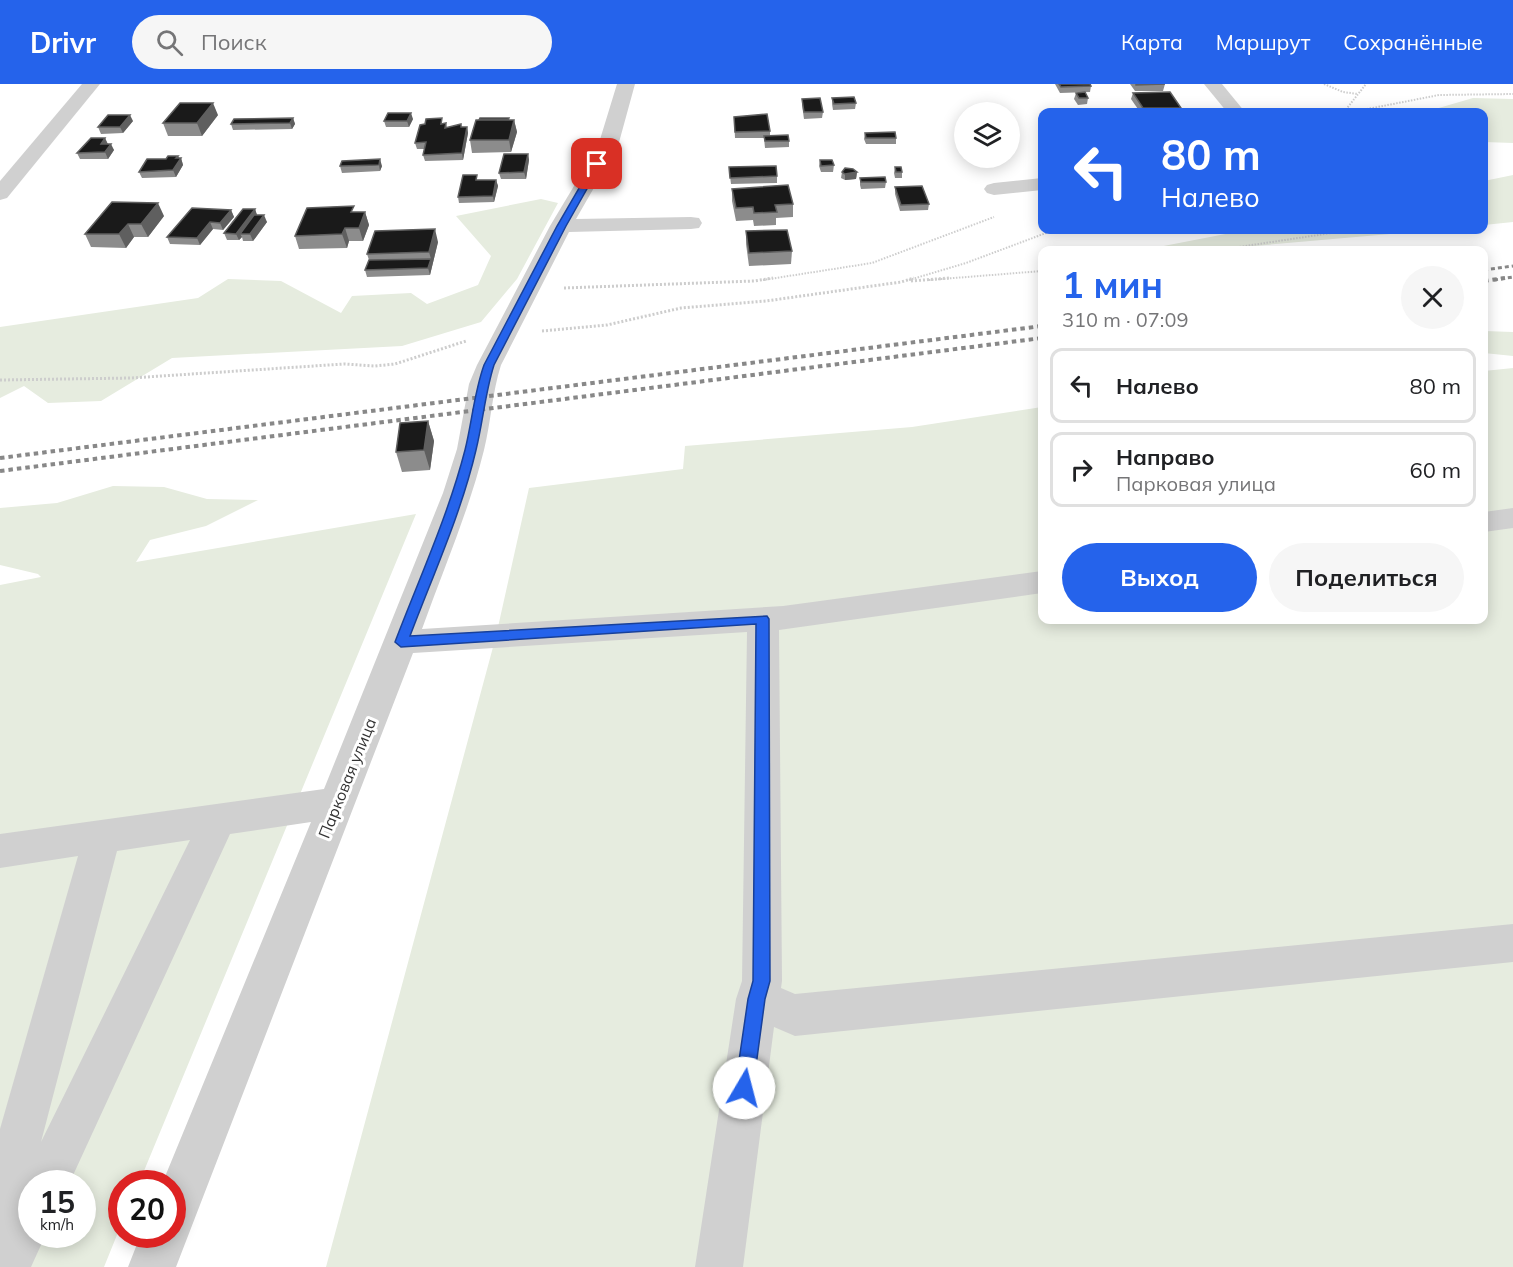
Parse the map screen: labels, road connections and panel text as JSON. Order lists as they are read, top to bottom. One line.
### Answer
{"streets":{"street":["Парковая улица"]},"page":{"header":"Drivr","search":"Поиск","nav":["Карта","Маршрут","Сохранённые"],"turn":["80 m","Налево"],"heading":["1 мин","310 m · 07:09"],"list":[{"name":"Налево","value":"80 m"},{"name":"Направо","note":"Парковая улица","value":"60 m"}],"buttons":["Выход","Поделиться"],"speed":"15 km/h","limit":"20"}}
